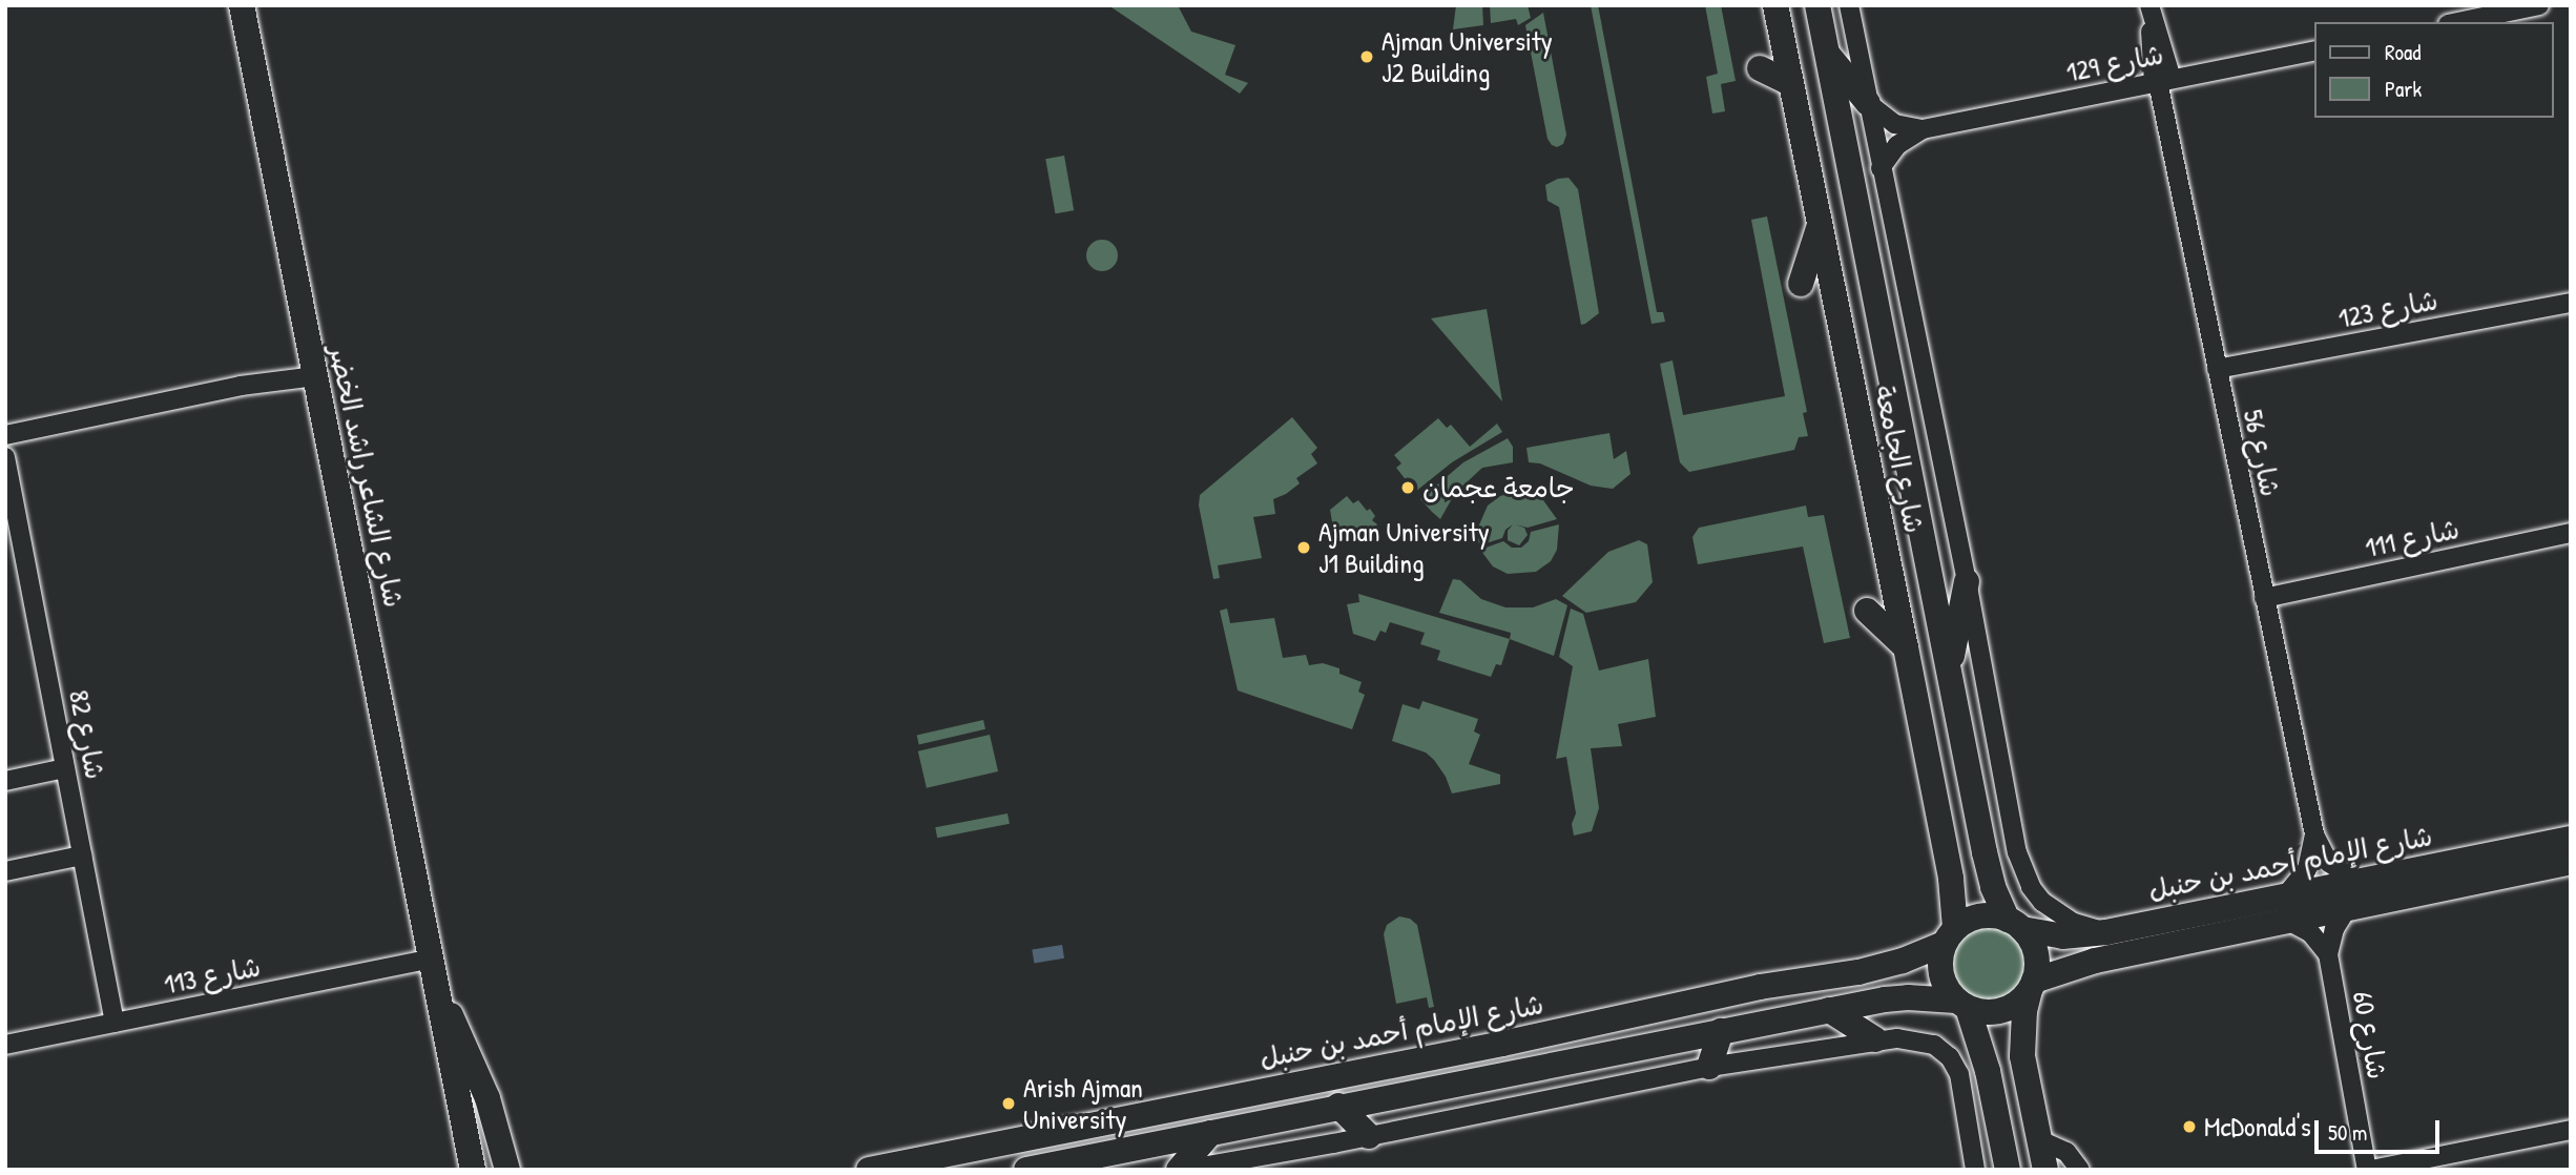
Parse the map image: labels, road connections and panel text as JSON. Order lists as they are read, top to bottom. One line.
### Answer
{"streets":{"street":["شارع 129","شارع 123","شارع 56","شارع الجامعة","شارع الشاعر راشد الخضر","شارع 111","شارع 82","شارع الإمام أحمد بن حنبل","شارع 113","شارع 60"]},"crossings":[["شارع 129","شارع 56"],["شارع 123","شارع 56"],["شارع 56","شارع 111"],["شارع 56","شارع الإمام أحمد بن حنبل"],["شارع الجامعة","شارع الإمام أحمد بن حنبل"],["شارع الشاعر راشد الخضر","شارع 113"],["شارع 82","شارع 113"],["شارع الإمام أحمد بن حنبل","شارع 60"]],"places":["Ajman University J2 Building","جامعة عجمان","Ajman University J1 Building","Arish Ajman University","McDonald's"],"legend":["Road","Park"],"scale_bar":"50 m"}
